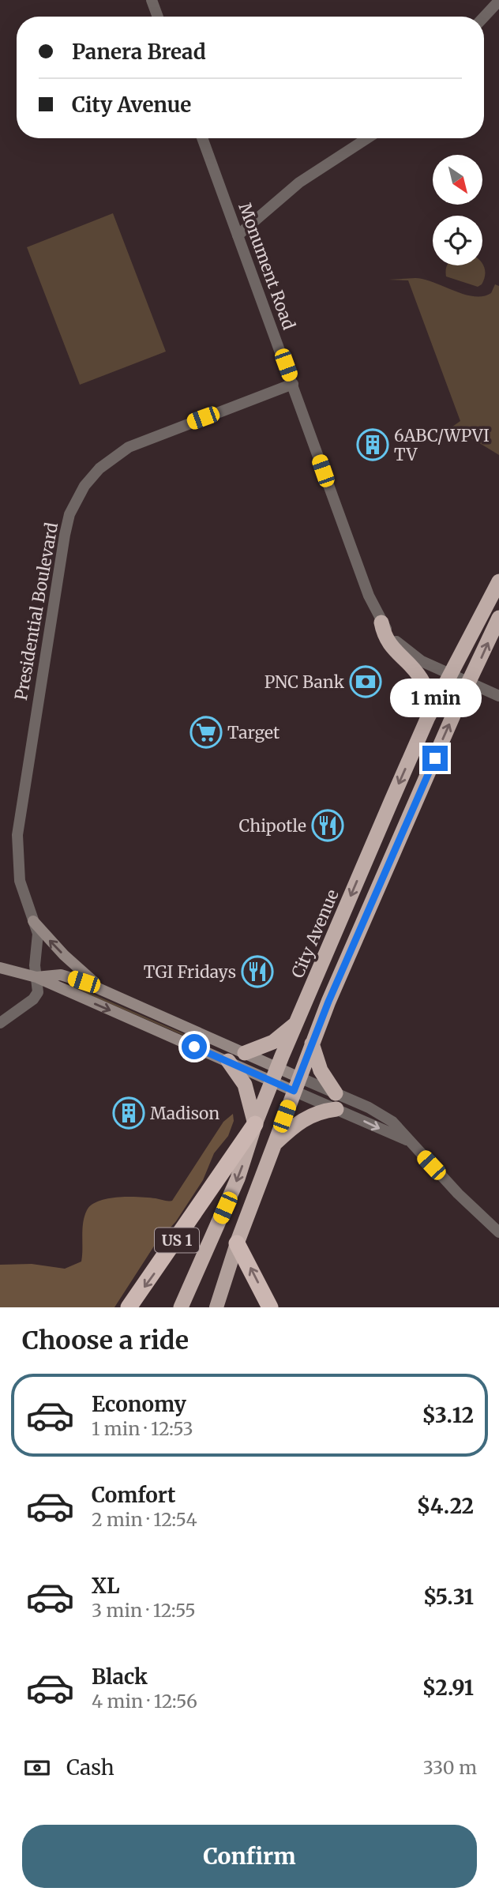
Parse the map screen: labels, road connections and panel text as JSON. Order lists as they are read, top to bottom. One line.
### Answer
{"streets":{"highway":["City Avenue","US 1"],"street":["Monument Road","Presidential Boulevard"]},"crossings":[["Monument Road","Presidential Boulevard"],["Monument Road","City Avenue"],["City Avenue","US 1"]],"places":{"building":["6ABC/WPVI TV","Madison"],"bank":["PNC Bank"],"supermarket":["Target"],"restaurant":["Chipotle","TGI Fridays"]},"north":"bottom right","page":{"banner":["Panera Bread","City Avenue"],"bubble":"1 min","heading":"Choose a ride","list":[{"name":"Economy","note":"1 min · 12:53","value":"$3.12"},{"name":"Comfort","note":"2 min · 12:54","value":"$4.22"},{"name":"XL","note":"3 min · 12:55","value":"$5.31"},{"name":"Black","note":"4 min · 12:56","value":"$2.91"}],"pay":["Cash","330 m"],"buttons":"Confirm"}}
